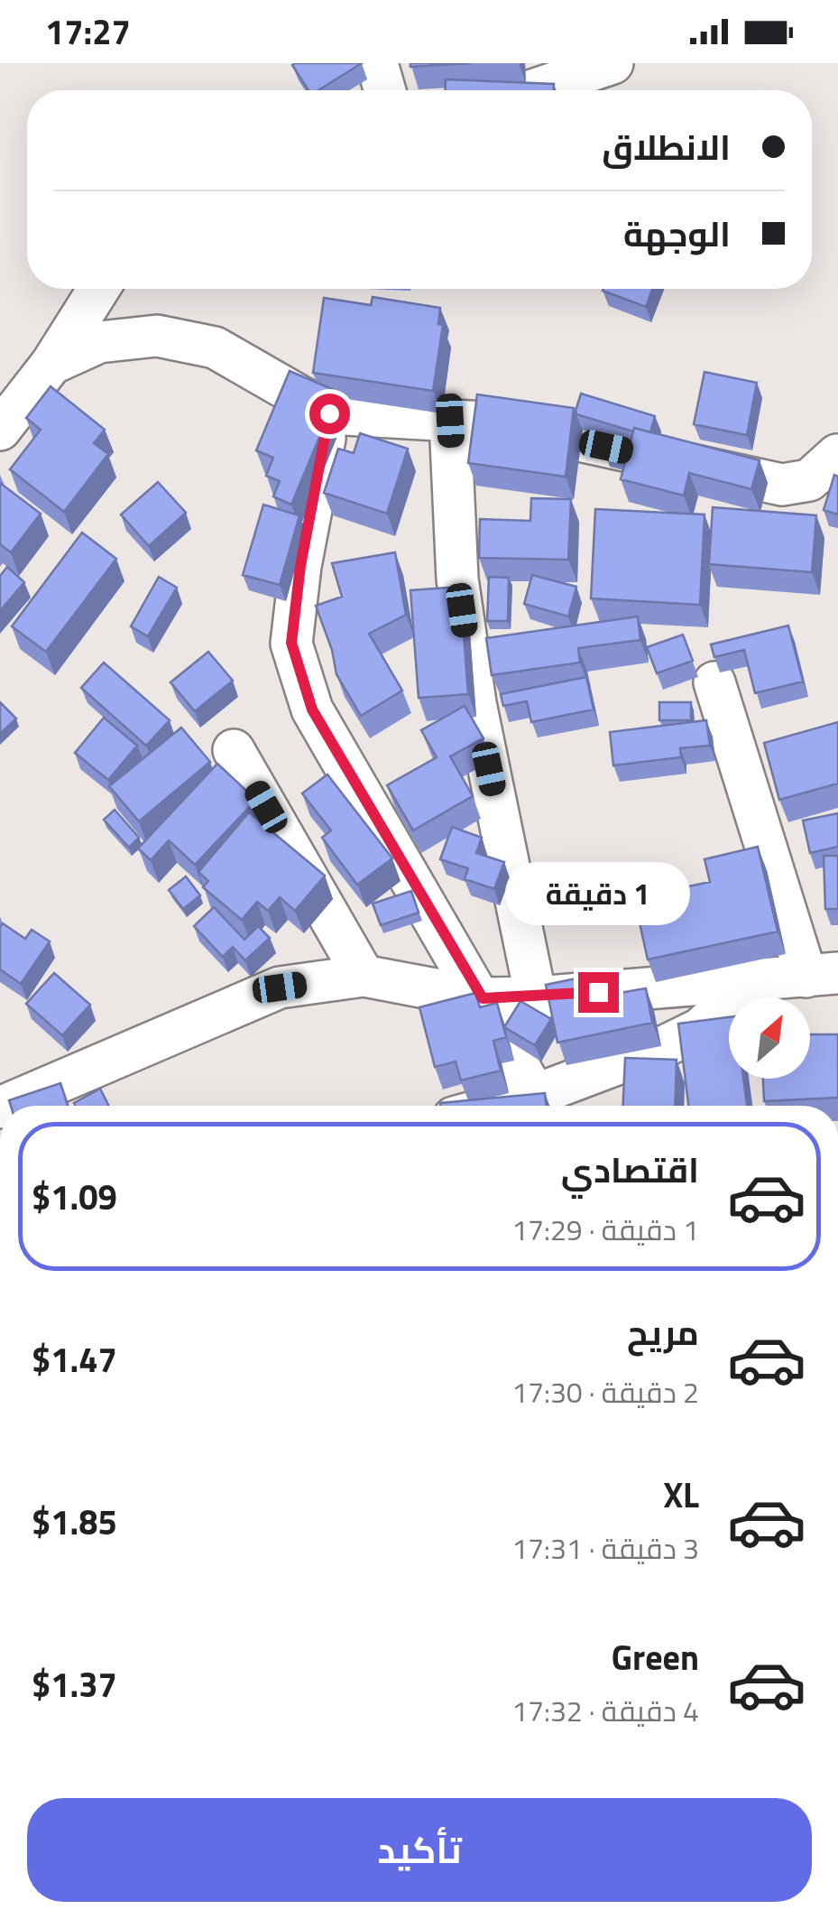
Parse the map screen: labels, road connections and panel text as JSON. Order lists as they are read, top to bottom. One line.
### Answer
{"north":"top right","page":{"status":"17:27","banner":["الانطلاق","الوجهة"],"bubble":"1 دقيقة","list":[{"name":"اقتصادي","note":"1 دقيقة · 17:29","value":"$1.09"},{"name":"مريح","note":"2 دقيقة · 17:30","value":"$1.47"},{"name":"XL","note":"3 دقيقة · 17:31","value":"$1.85"},{"name":"Green","note":"4 دقيقة · 17:32","value":"$1.37"}],"buttons":"تأكيد"}}
